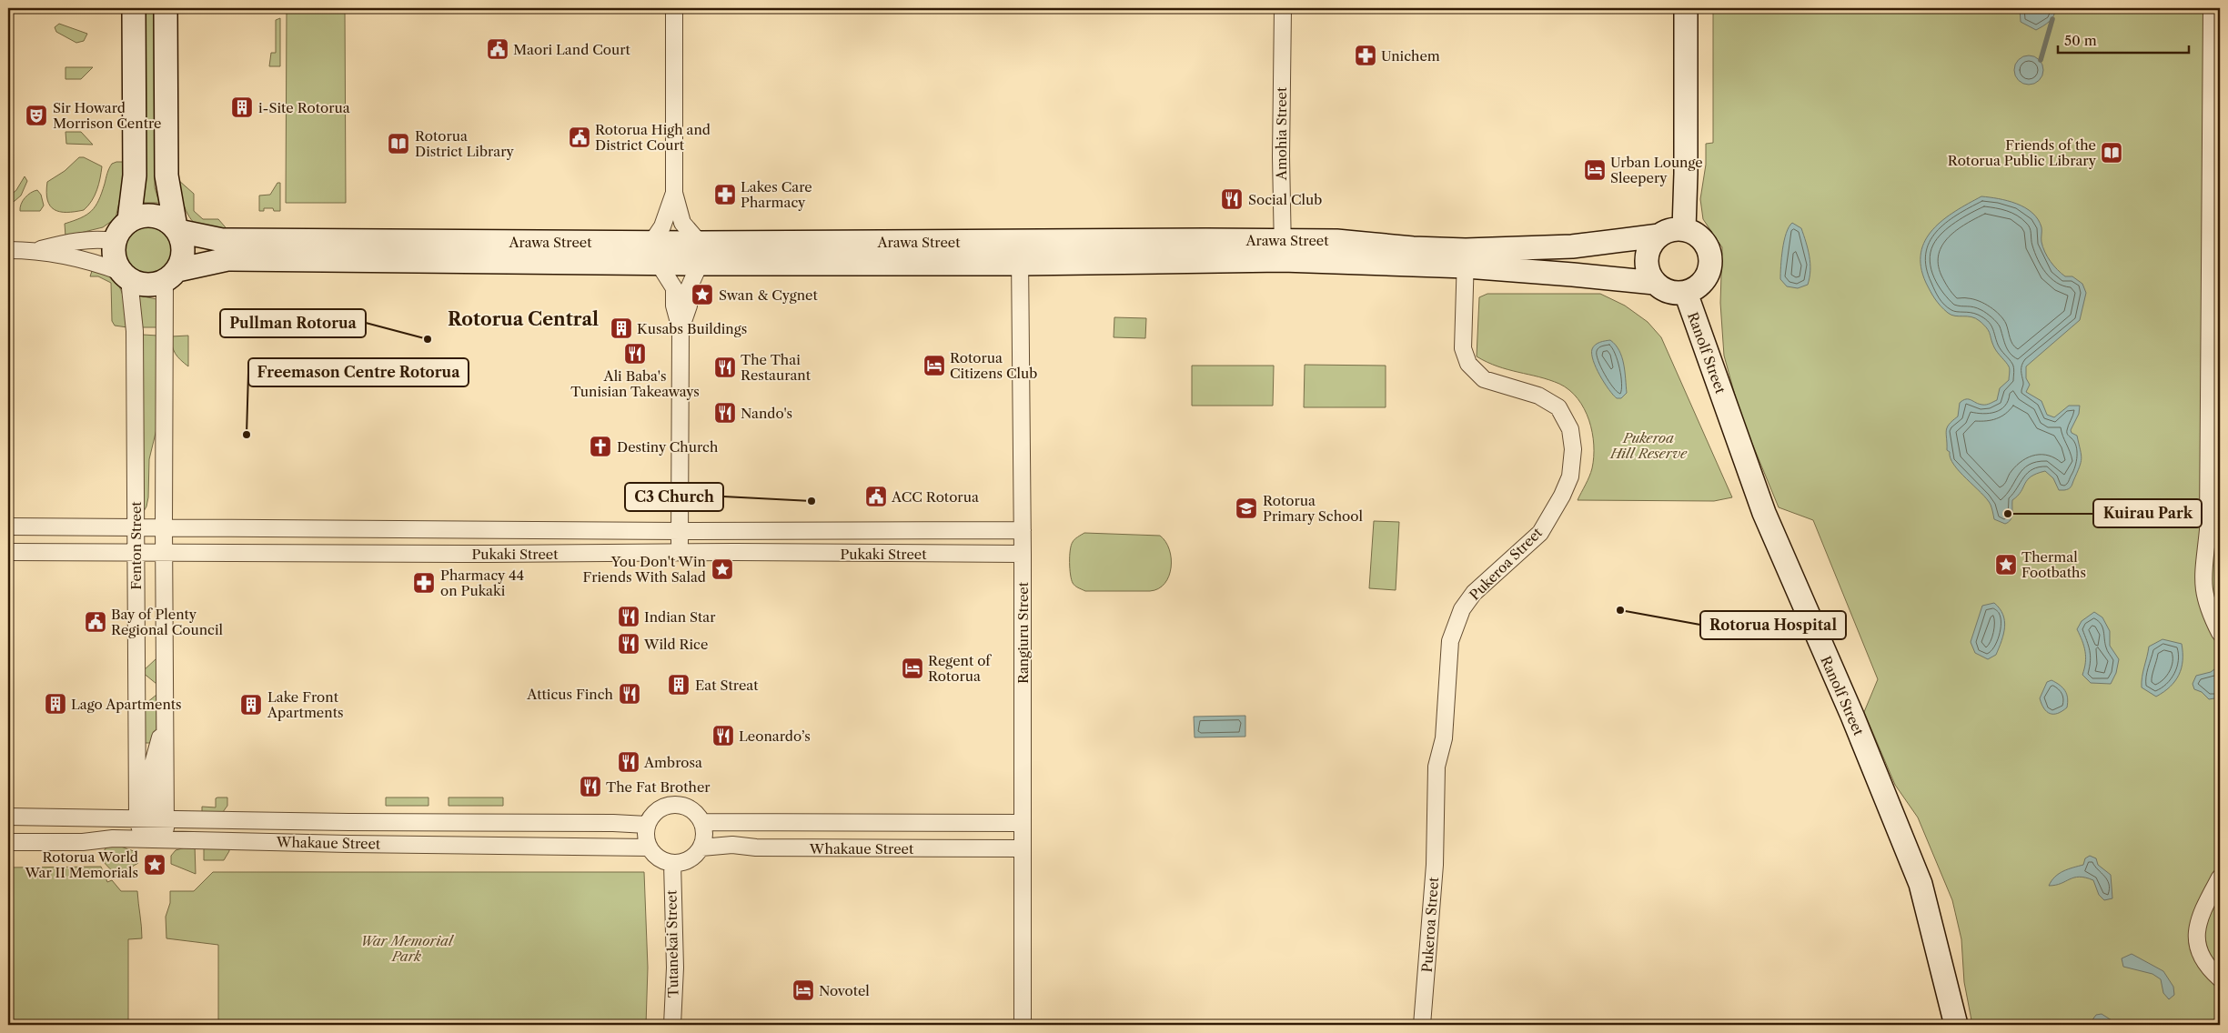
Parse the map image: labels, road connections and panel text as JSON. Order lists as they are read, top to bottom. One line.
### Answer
{"streets":{"main road":["Arawa Street","Ranolf Street"],"street":["Amohia Street","Fenton Street","Pukaki Street","Pukeroa Street","Rangiuru Street","Whakaue Street","Tutanekai Street"]},"crossings":[["Amohia Street","Arawa Street"],["Arawa Street","Ranolf Street"],["Arawa Street","Fenton Street"],["Arawa Street","Pukeroa Street"],["Arawa Street","Rangiuru Street"],["Fenton Street","Pukaki Street"],["Fenton Street","Whakaue Street"],["Pukaki Street","Rangiuru Street"],["Rangiuru Street","Whakaue Street"],["Whakaue Street","Tutanekai Street"]],"districts":["Rotorua Central"],"parks":["Pukeroa Hill Reserve","War Memorial Park"],"places":{"public building":["Maori Land Court","Rotorua High and District Court","ACC Rotorua","Bay of Plenty Regional Council"],"pharmacy":["Unichem","Lakes Care Pharmacy","Pharmacy 44 on Pukaki"],"building":["i-Site Rotorua","Kusabs Buildings","Eat Streat","Lago Apartments","Lake Front Apartments"],"theatre":["Sir Howard Morrison Centre"],"library":["Rotorua District Library","Friends of the Rotorua Public Library"],"hotel":["Urban Lounge Sleepery","Rotorua Citizens Club","Regent of Rotorua","Novotel"],"restaurant":["Social Club","Ali Baba's Tunisian Takeaways","The Thai Restaurant","Nando's","Indian Star","Wild Rice","Atticus Finch","Leonardo’s","Ambrosa","The Fat Brother"],"place":["Swan & Cygnet","Thermal Footbaths","You Don't Win Friends With Salad","Rotorua World War II Memorials"],"other":["Pullman Rotorua","Freemason Centre Rotorua","C3 Church","Kuirau Park","Rotorua Hospital"],"church":["Destiny Church"],"school or university":["Rotorua Primary School"]},"scale_bar":"50 m"}
